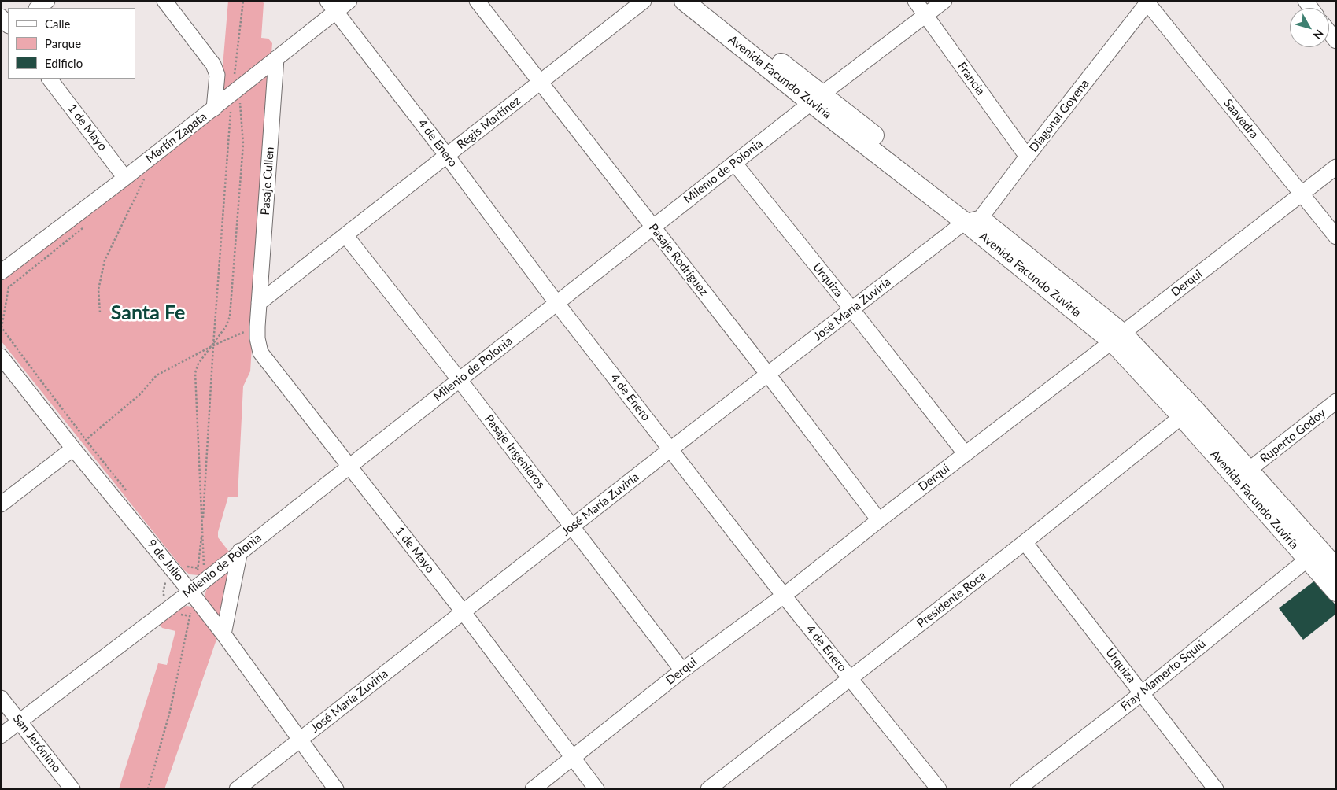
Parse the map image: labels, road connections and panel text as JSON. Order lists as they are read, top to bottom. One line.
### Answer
{"streets":{"main road":["Avenida Facundo Zuviría"],"street":["Francia","Diagonal Goyena","Saavedra","Regis Martínez","1 de Mayo","Martín Zapata","4 de Enero","Milenio de Polonia","Pasaje Cullen","Pasaje Rodríguez","Urquiza","Derqui","José María Zuviría","Ruperto Godoy","Pasaje Ingenieros","9 de Julio","Presidente Roca","Fray Mamerto Squiú","San Jerónimo"]},"crossings":[["Avenida Facundo Zuviría","Diagonal Goyena"],["Avenida Facundo Zuviría","Milenio de Polonia"],["Avenida Facundo Zuviría","Derqui"],["Avenida Facundo Zuviría","José María Zuviría"],["Avenida Facundo Zuviría","Ruperto Godoy"],["Avenida Facundo Zuviría","Presidente Roca"],["Avenida Facundo Zuviría","Fray Mamerto Squiú"],["Francia","Diagonal Goyena"],["Francia","Milenio de Polonia"],["Diagonal Goyena","Saavedra"],["Diagonal Goyena","José María Zuviría"],["Saavedra","Derqui"],["Regis Martínez","1 de Mayo"],["Regis Martínez","4 de Enero"],["Regis Martínez","Pasaje Cullen"],["Regis Martínez","Pasaje Rodríguez"],["Regis Martínez","Pasaje Ingenieros"],["1 de Mayo","Martín Zapata"],["1 de Mayo","Milenio de Polonia"],["1 de Mayo","Pasaje Cullen"],["1 de Mayo","Derqui"],["1 de Mayo","José María Zuviría"],["Martín Zapata","4 de Enero"],["Martín Zapata","Pasaje Cullen"],["4 de Enero","Milenio de Polonia"],["4 de Enero","Derqui"],["4 de Enero","José María Zuviría"],["4 de Enero","Presidente Roca"],["Milenio de Polonia","Pasaje Rodríguez"],["Milenio de Polonia","Urquiza"],["Milenio de Polonia","Pasaje Ingenieros"],["Milenio de Polonia","9 de Julio"],["Milenio de Polonia","San Jerónimo"],["Pasaje Rodríguez","Derqui"],["Pasaje Rodríguez","José María Zuviría"],["Urquiza","Derqui"],["Urquiza","José María Zuviría"],["Urquiza","Presidente Roca"],["Urquiza","Fray Mamerto Squiú"],["Derqui","Pasaje Ingenieros"],["José María Zuviría","Pasaje Ingenieros"],["José María Zuviría","9 de Julio"]],"districts":["Santa Fe"],"legend":["Calle","Parque","Edificio"],"north":"bottom right"}
